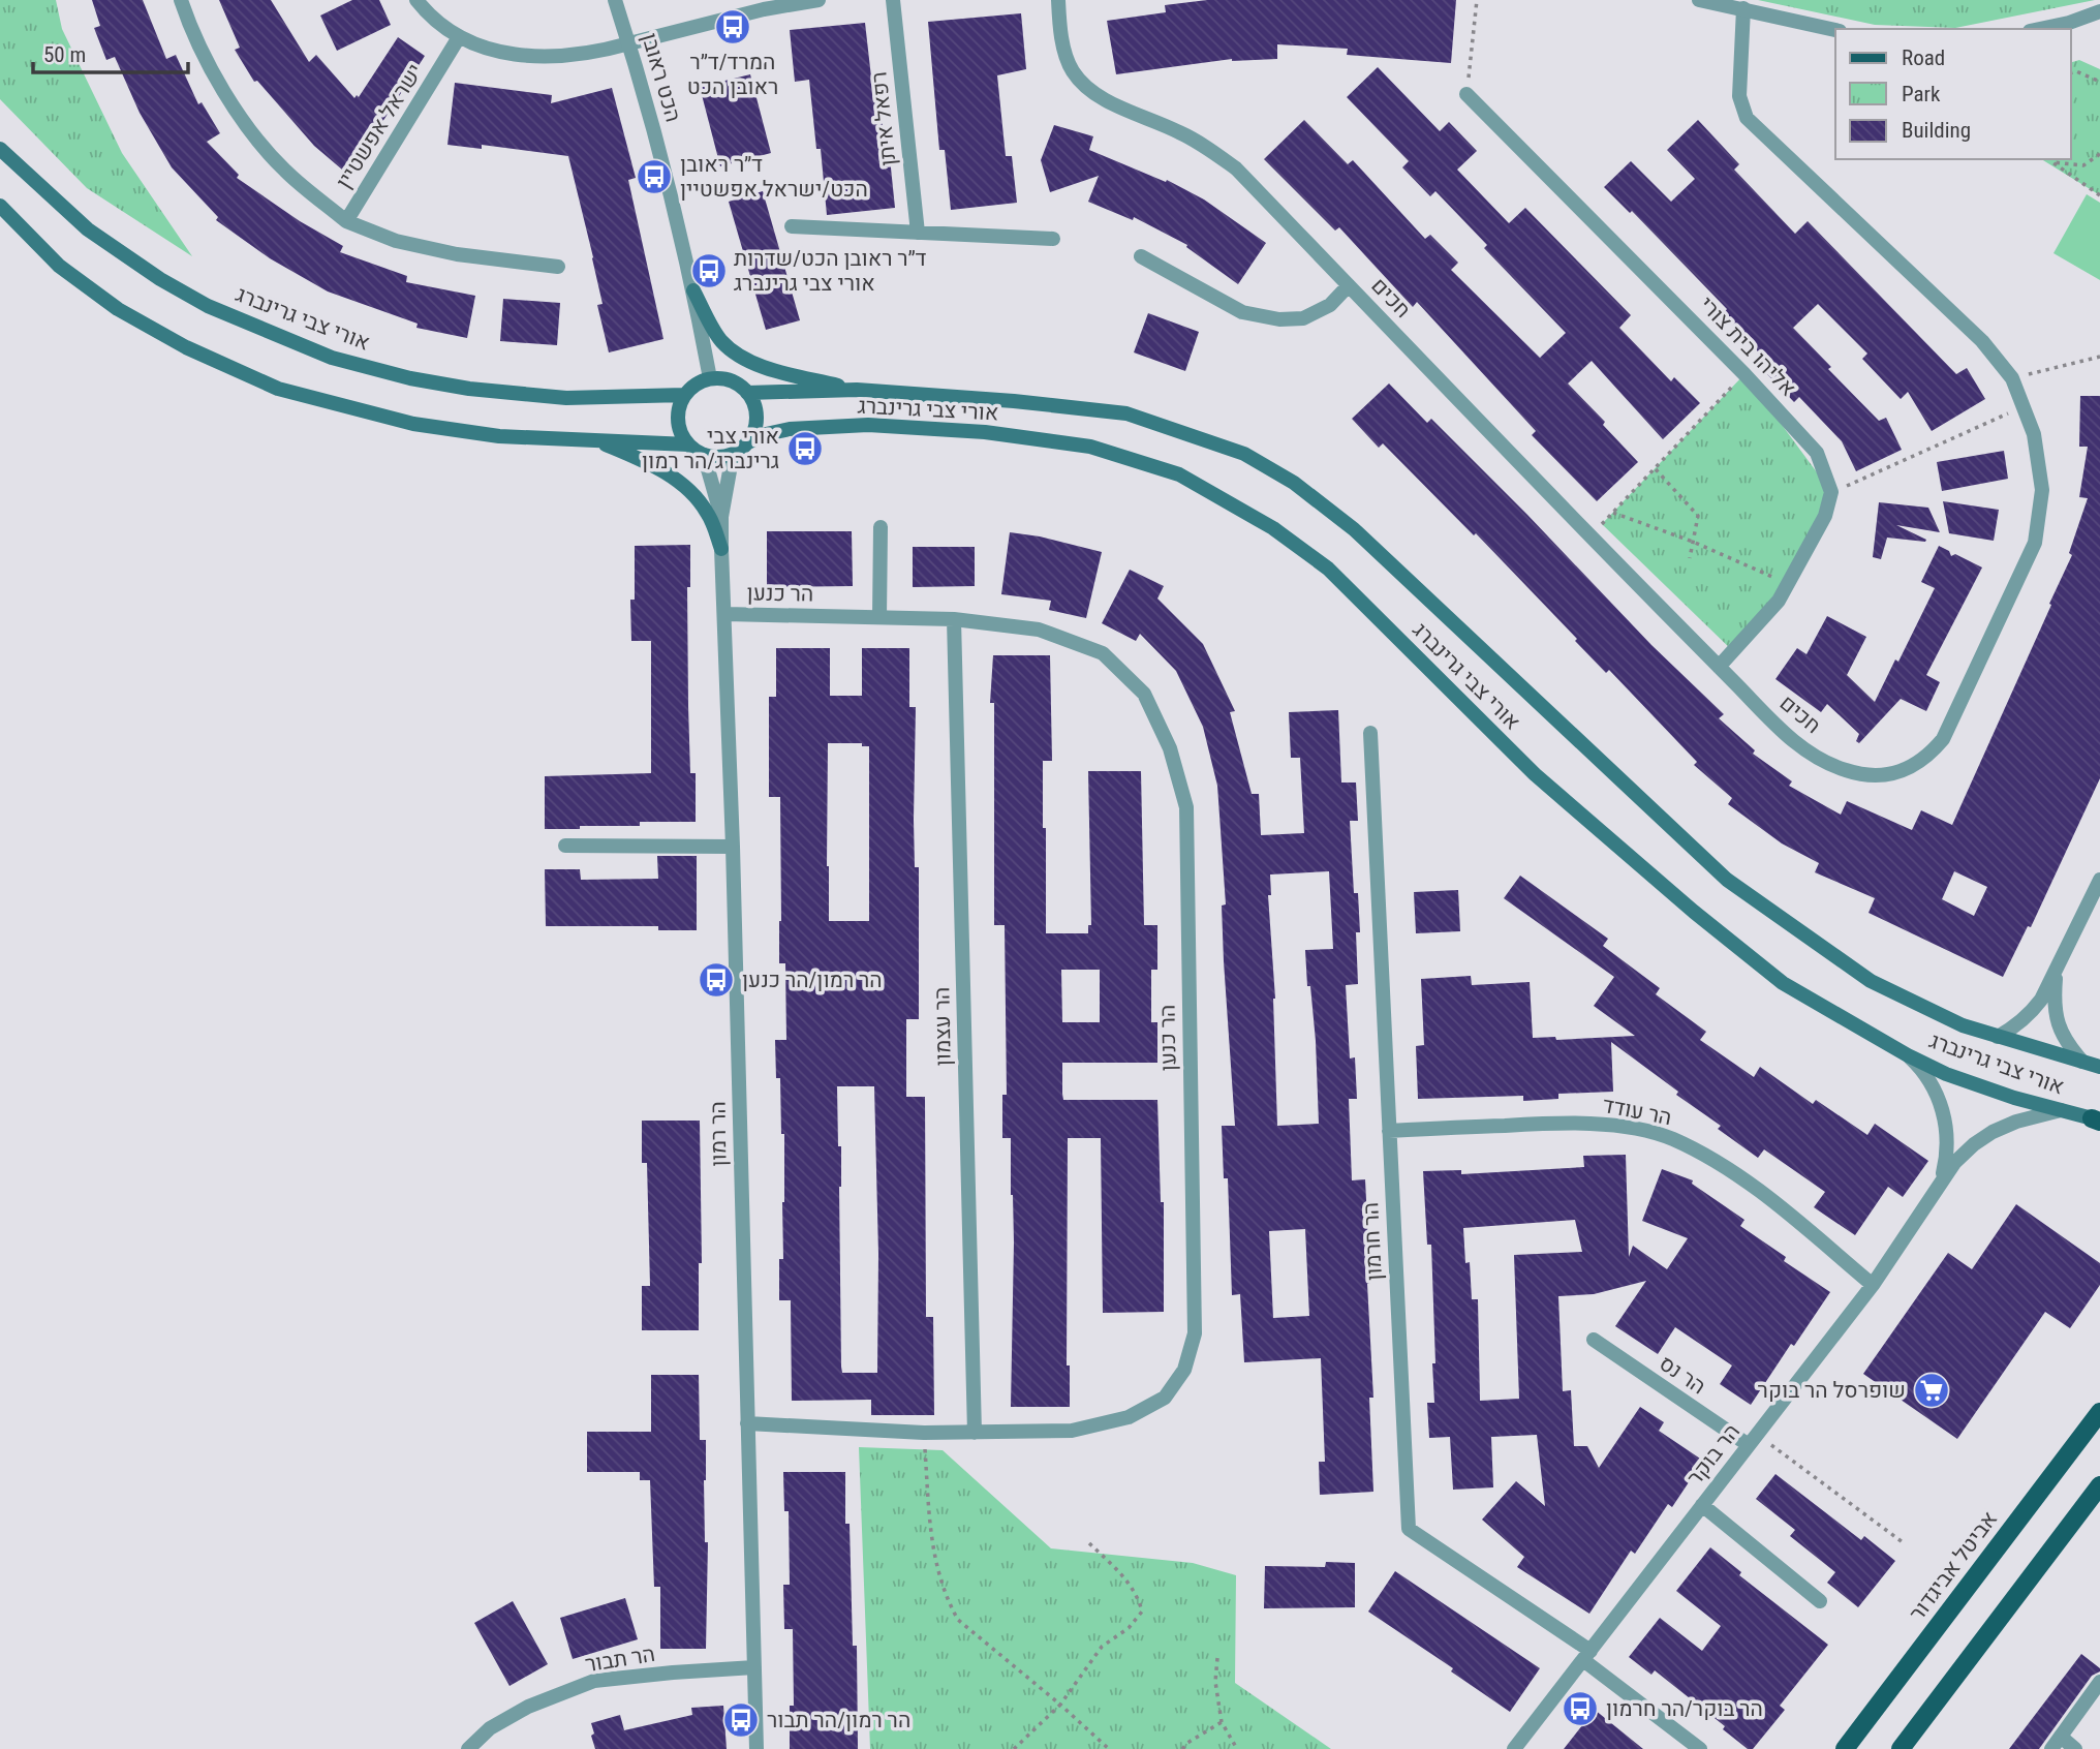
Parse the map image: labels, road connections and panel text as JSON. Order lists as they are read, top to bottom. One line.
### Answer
{"streets":{"main road":["אורי צבי גרינברג","אביטל אביגדור"],"street":["הכט ראובן","רפאל איתן","ישראל אפשטיין","חכים","אליהו בית צורי","הר כנען","הר עצמון","הר עודד","הר רמון","הר חרמון","הר נס","הר בוקר","הר תבור"]},"crossings":[["הכט ראובן","אורי צבי גרינברג"],["הכט ראובן","הר רמון"],["אורי צבי גרינברג","הר רמון"],["אורי צבי גרינברג","הר בוקר"],["הר כנען","הר עצמון"],["הר כנען","הר רמון"],["הר עודד","הר חרמון"],["הר עודד","הר בוקר"],["הר רמון","הר תבור"],["הר חרמון","הר בוקר"],["הר נס","הר בוקר"]],"places":{"bus stop":["המרד/ד״ר ראובן הכט","ד״ר ראובן הכט/ישראל אפשטיין","ד״ר ראובן הכט/שדרות אורי צבי גרינברג","אורי צבי גרינברג/הר רמון","הר רמון/הר כנען","הר בוקר/הר חרמון","הר רמון/הר תבור"],"supermarket":["שופרסל הר בוקר"]},"legend":["Road","Park","Building"],"scale_bar":"50 m"}
